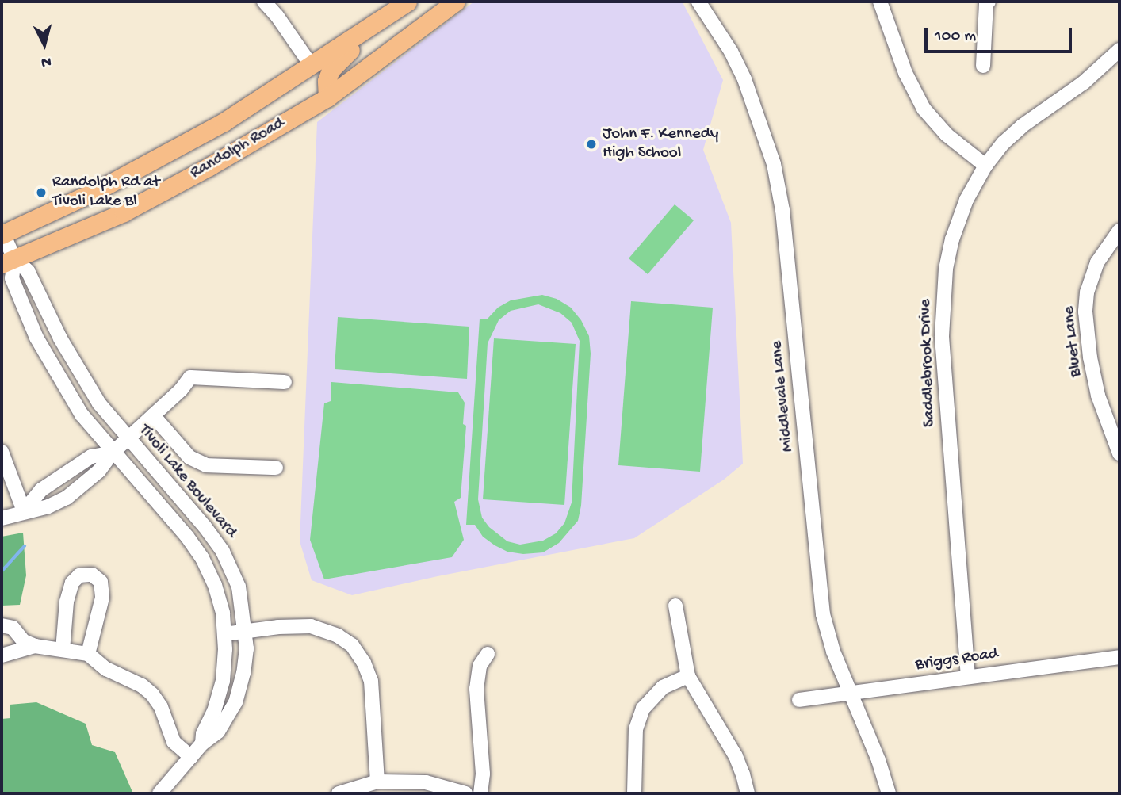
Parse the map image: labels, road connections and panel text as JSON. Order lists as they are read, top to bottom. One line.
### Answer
{"streets":{"main road":["Randolph Road"],"street":["Bluet Lane","Saddlebrook Drive","Middlevale Lane","Tivoli Lake Boulevard","Briggs Road"]},"crossings":[["Randolph Road","Tivoli Lake Boulevard"],["Saddlebrook Drive","Briggs Road"],["Middlevale Lane","Briggs Road"]],"places":["John F. Kennedy High School","Randolph Rd at Tivoli Lake Bl"],"scale_bar":"100 m","north":"bottom"}
